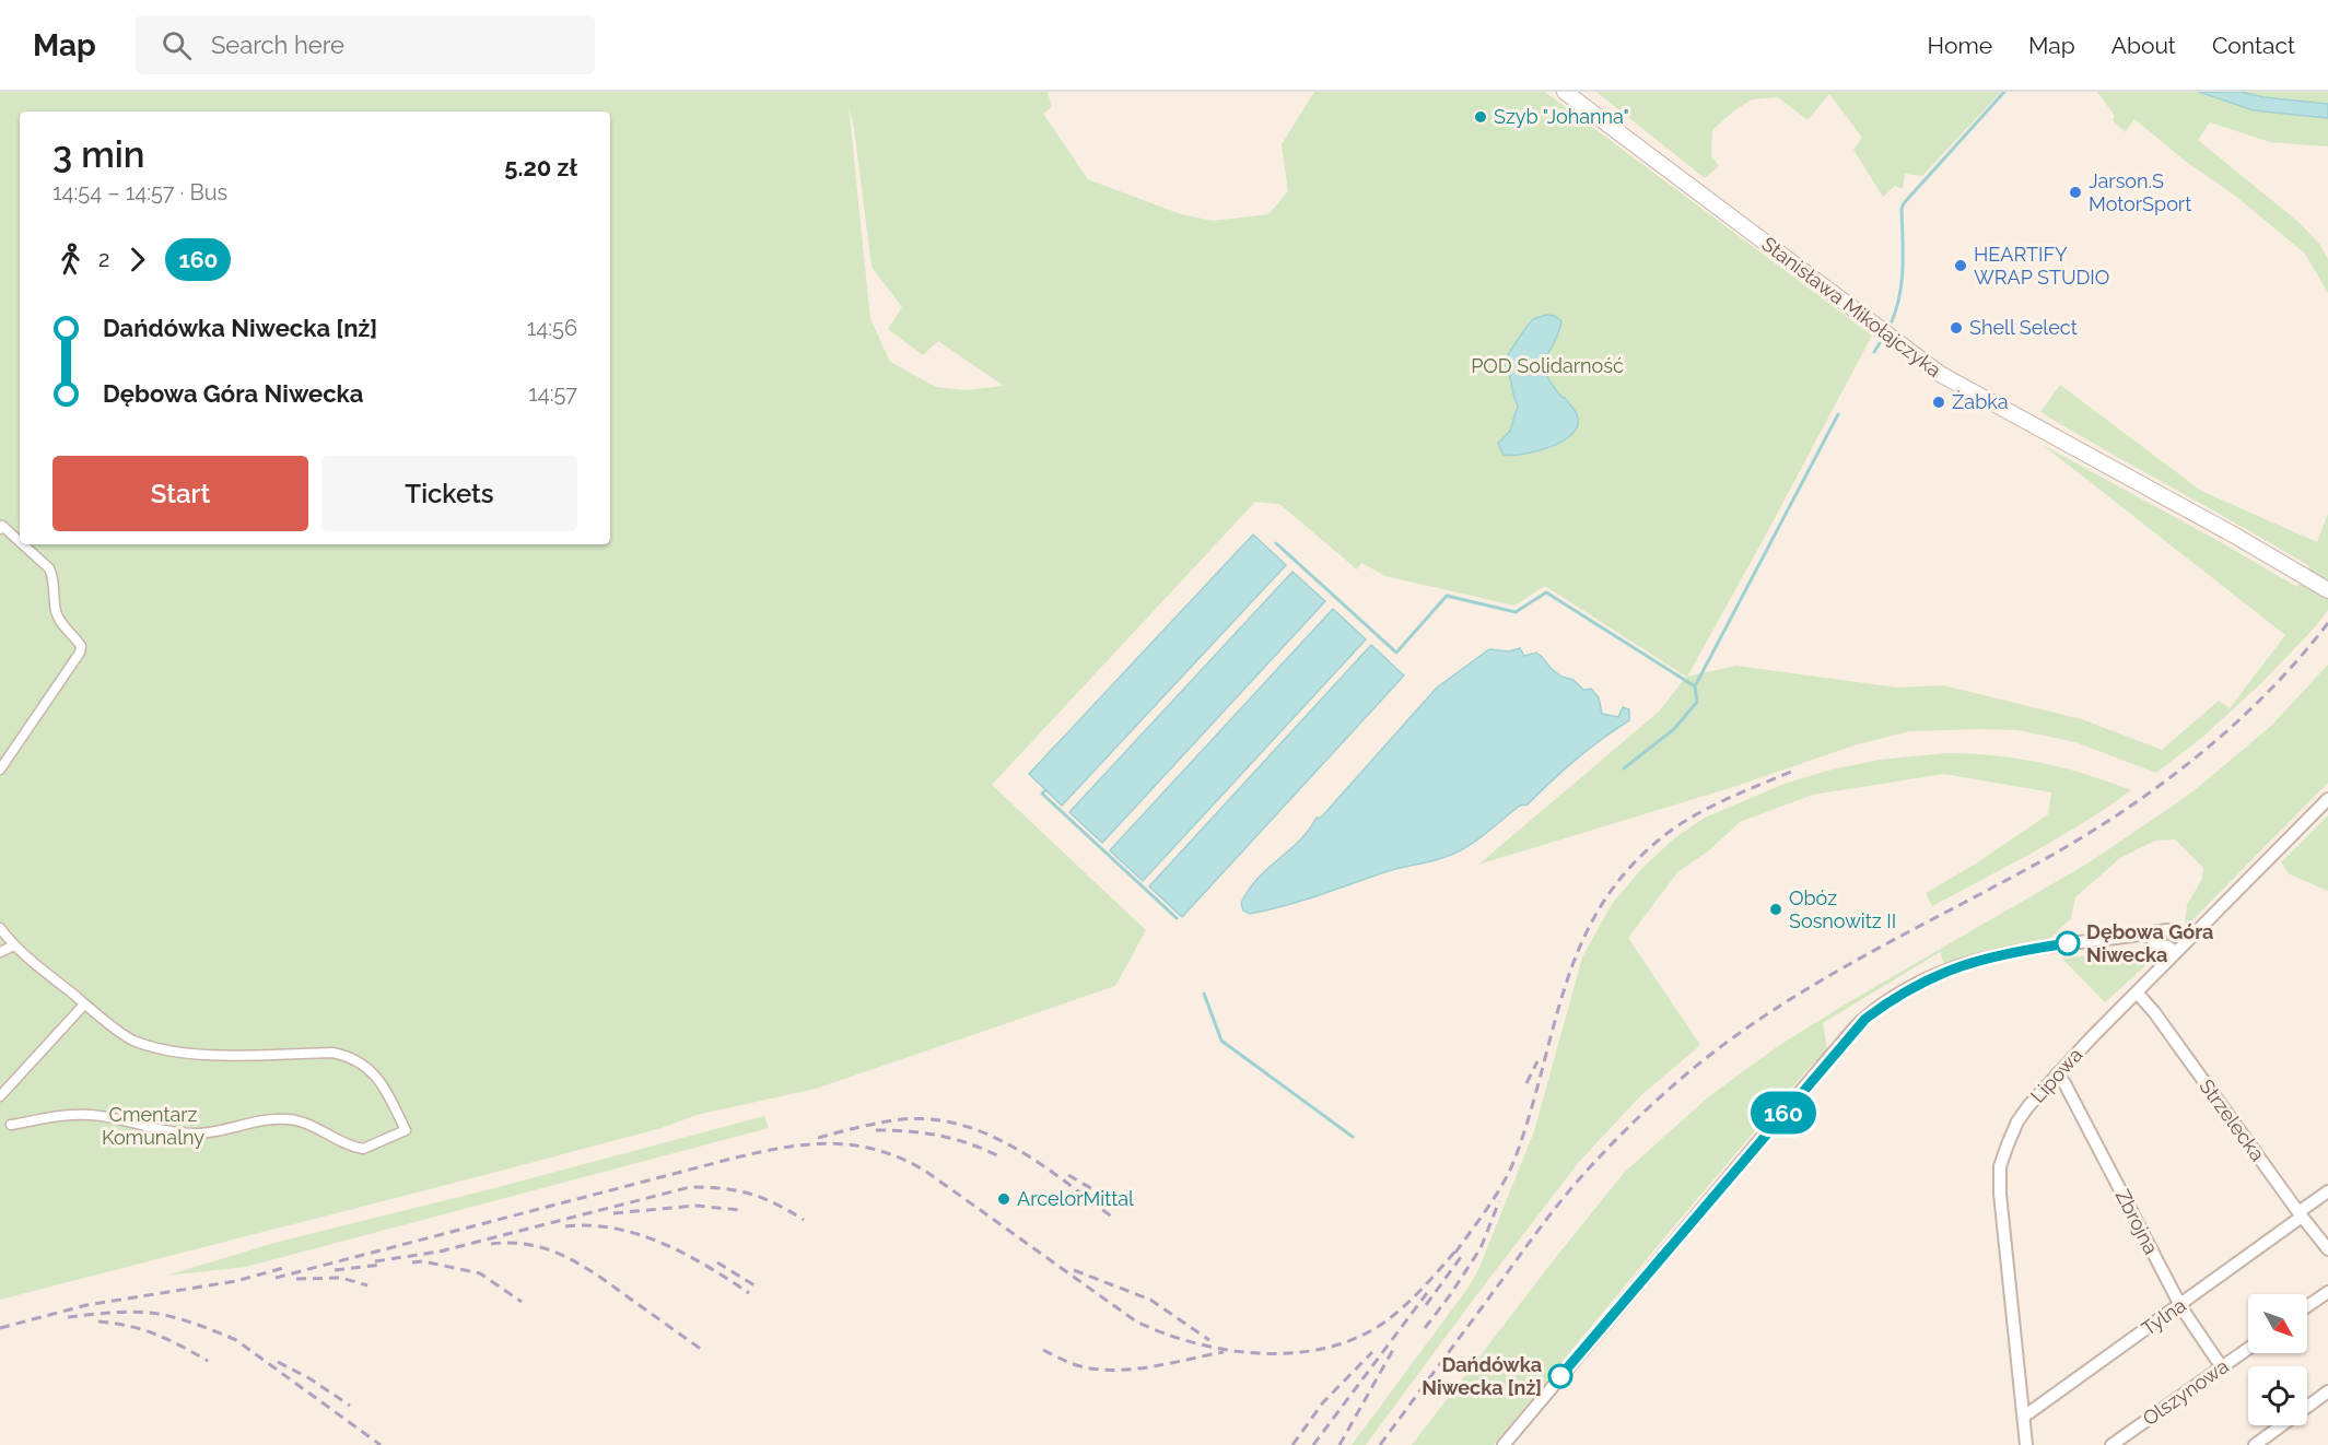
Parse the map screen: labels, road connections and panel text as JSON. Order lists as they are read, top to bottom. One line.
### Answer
{"streets":{"street":["Stanisława Mikołajczyka","Lipowa","Strzelecka","Zbrojna","Tylna","Olszynowa"]},"crossings":[["Lipowa","Strzelecka"],["Lipowa","Zbrojna"],["Lipowa","Tylna"],["Strzelecka","Tylna"],["Zbrojna","Tylna"],["Zbrojna","Olszynowa"]],"parks":["POD Solidarność","Cmentarz Komunalny"],"places":["Szyb \"Johanna\"","Jarson.S MotorSport","HEARTIFY WRAP STUDIO","Shell Select","Żabka","Obóz Sosnowitz II","Dębowa Góra Niwecka","ArcelorMittal","Dańdówka Niwecka [nż]"],"lines":["bus line 160"],"north":"bottom right","page":{"header":"Map","search":"Search here","nav":["Home","Map","About","Contact"],"on_map":"160","heading":["3 min","14:54 – 14:57 · Bus","5.20 zł"],"legs":["2","160"],"list":[{"name":"Dańdówka Niwecka [nż]","value":"14:56"},{"name":"Dębowa Góra Niwecka","value":"14:57"}],"buttons":["Start","Tickets"]}}
